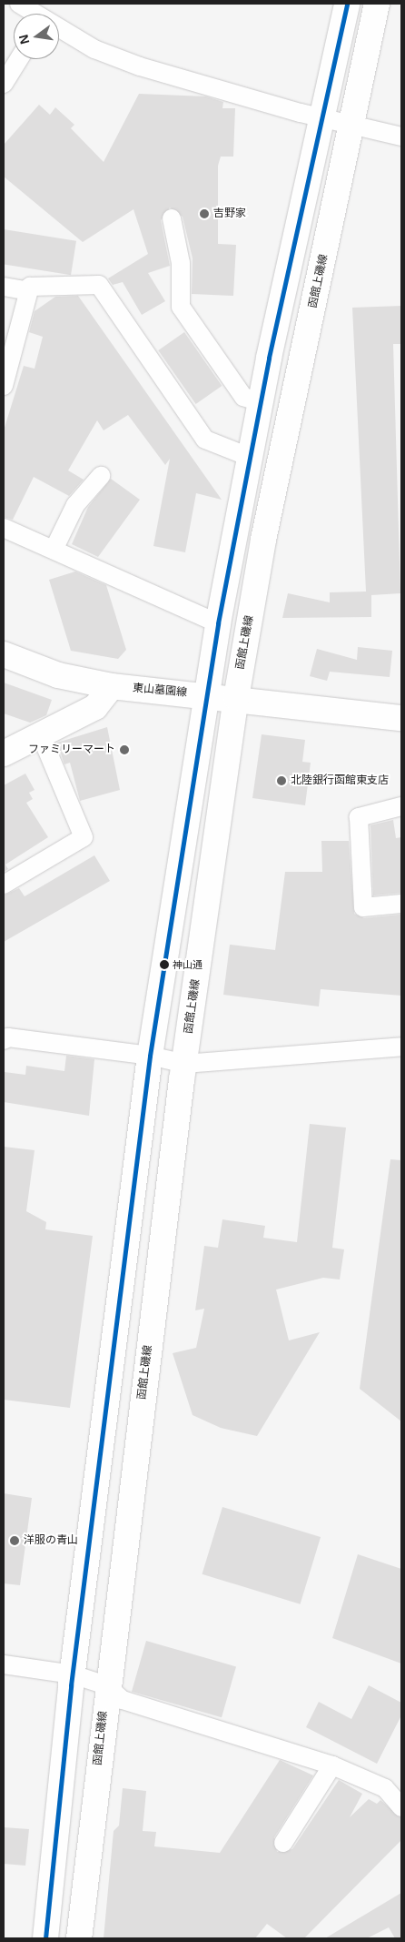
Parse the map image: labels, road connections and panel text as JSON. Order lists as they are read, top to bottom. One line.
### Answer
{"streets":{"main road":["函館上磯線","東山墓園線"]},"crossings":[["函館上磯線","東山墓園線"]],"places":["吉野家","ファミリーマート","北陸銀行函館東支店","神山通","洋服の青山"],"north":"left"}
